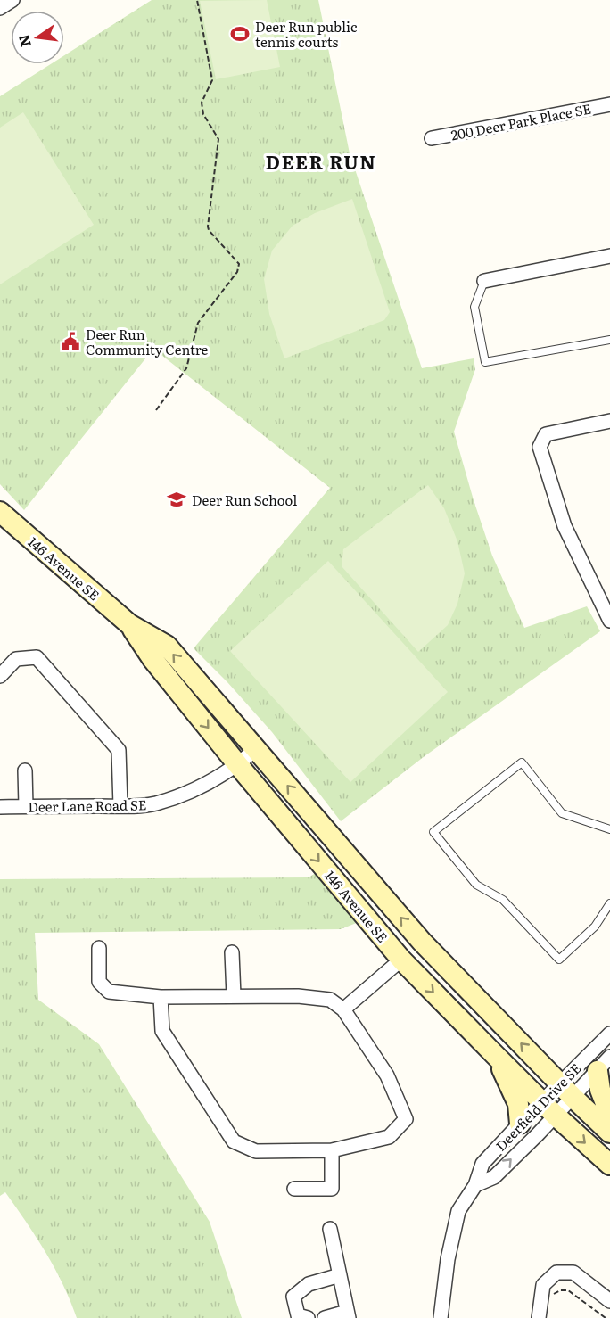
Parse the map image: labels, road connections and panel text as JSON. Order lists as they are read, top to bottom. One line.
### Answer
{"streets":{"street":["200 Deer Park Place SE","146 Avenue SE","Deer Lane Road SE","Deerfield Drive SE"]},"crossings":[["146 Avenue SE","Deer Lane Road SE"],["146 Avenue SE","Deerfield Drive SE"]],"districts":["DEER RUN"],"places":{"sports":["Deer Run public tennis courts"],"public building":["Deer Run Community Centre"],"school or university":["Deer Run School"]},"north":"left"}
